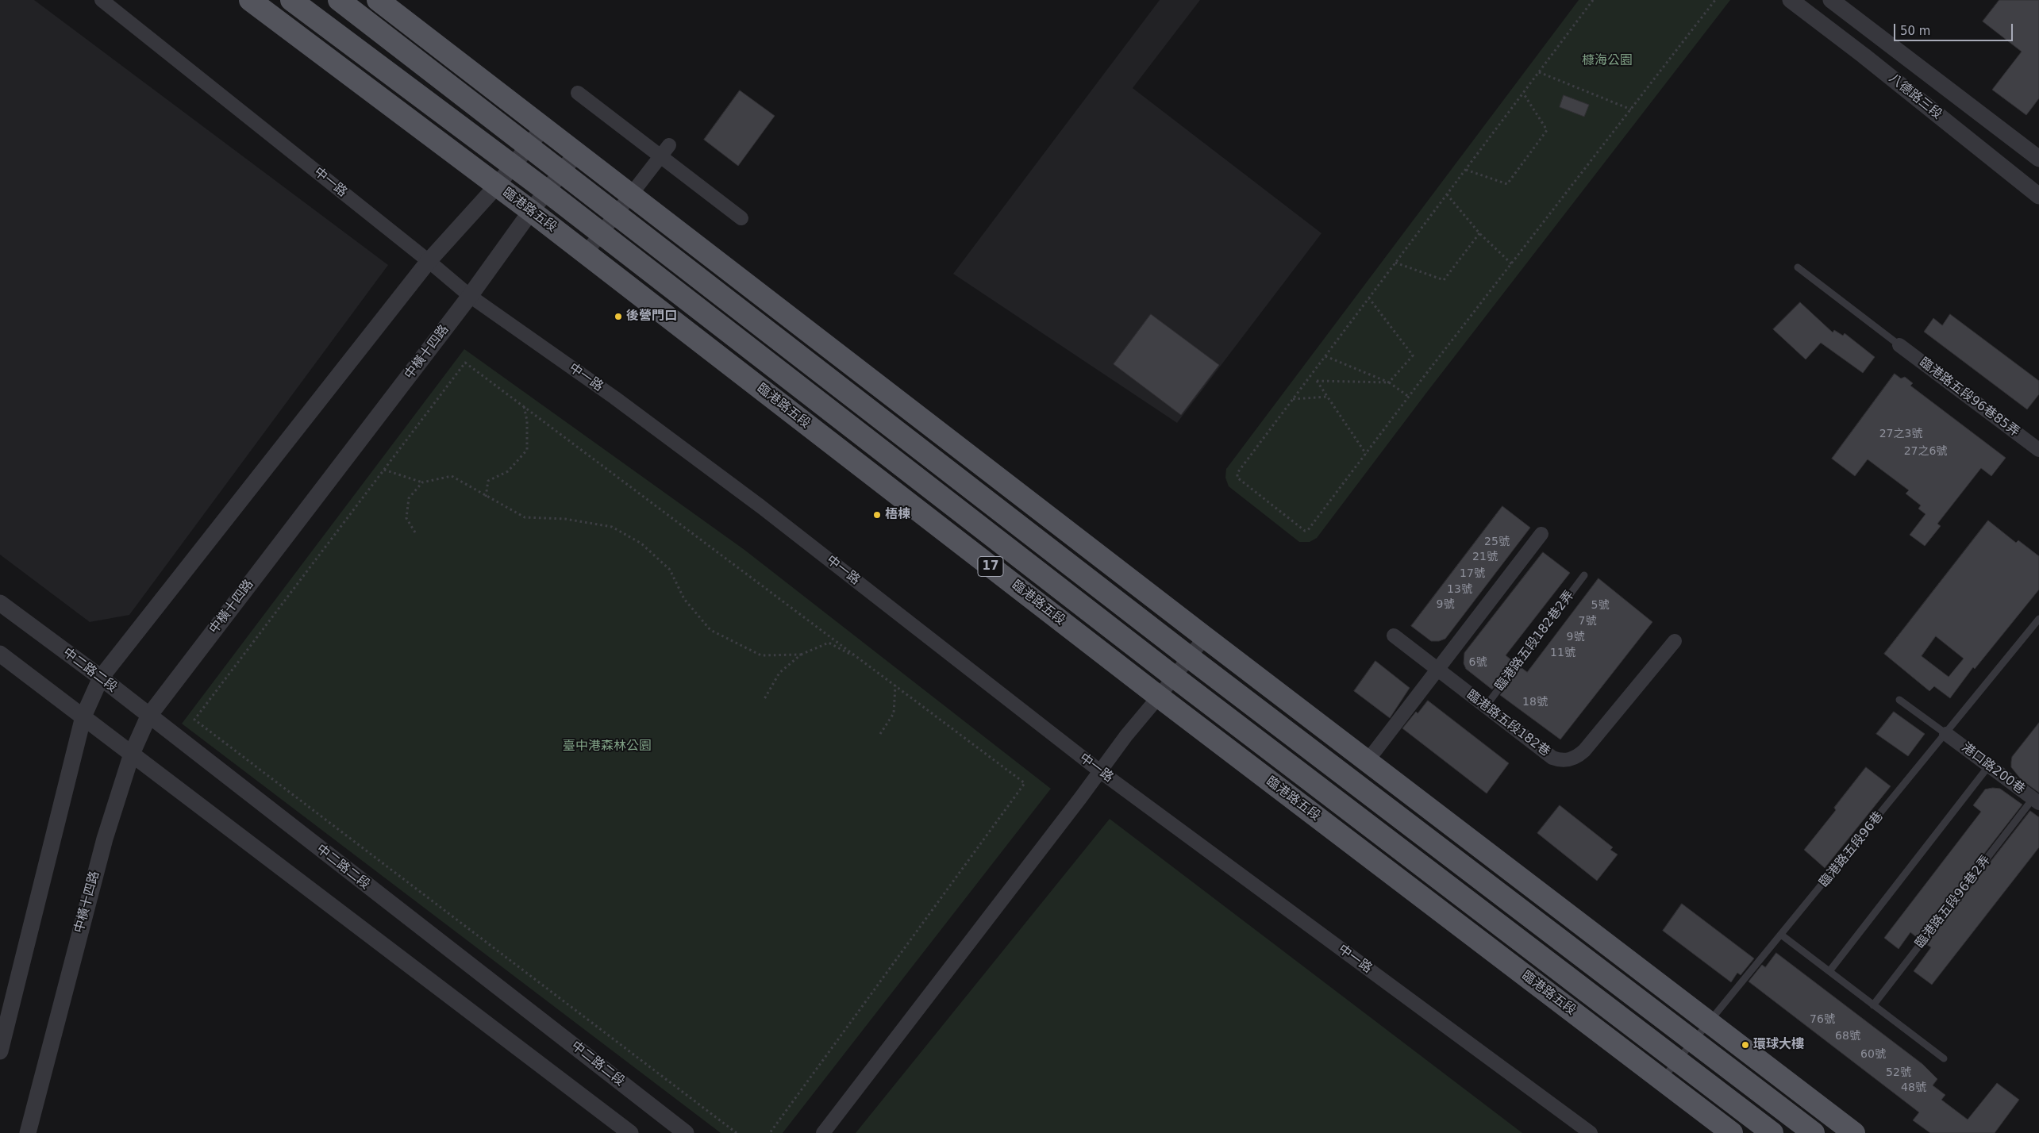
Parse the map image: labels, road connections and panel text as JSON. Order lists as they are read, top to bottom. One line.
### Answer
{"streets":{"main road":["臨港路五段","17"],"street":["八德路三段","中一路","中橫十四路","臨港路五段96巷85弄","中二路二段","臨港路五段182巷","港口路200巷"],"lane":["臨港路五段182巷2弄","臨港路五段96巷","臨港路五段96巷2弄"]},"crossings":[["中一路","中橫十四路"],["臨港路五段","中橫十四路"],["臨港路五段","臨港路五段96巷"],["中橫十四路","中二路二段"],["臨港路五段182巷2弄","臨港路五段182巷"],["港口路200巷","臨港路五段96巷"],["港口路200巷","臨港路五段96巷2弄"]],"parks":["槺海公園","臺中港森林公園"],"places":["後營門口","梧棟","環球大樓"],"house_numbers":["27之3號","27之6號","25號","21號","17號","13號","9號","5號","7號","9號","11號","6號","18號","76號","68號","60號","52號","48號"],"scale_bar":"50 m"}
